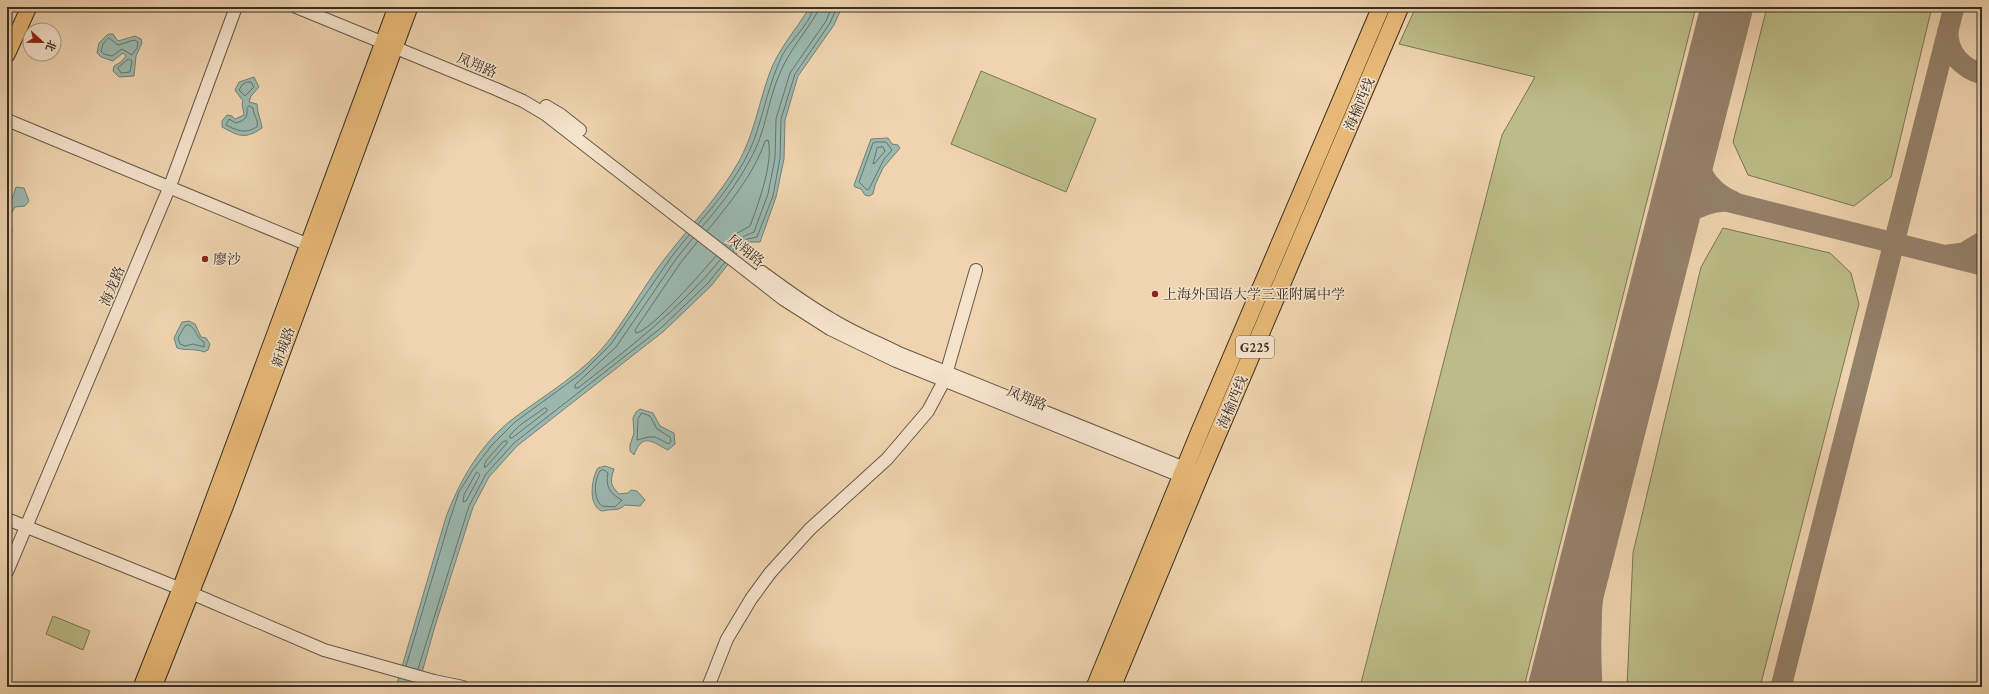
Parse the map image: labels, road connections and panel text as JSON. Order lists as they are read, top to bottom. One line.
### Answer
{"streets":{"highway":["海榆西线","G225"],"main road":["新城路"],"street":["凤翔路","海龙路"]},"crossings":[["凤翔路","海榆西线"],["凤翔路","新城路"]],"places":["廖沙","上海外国语大学三亚附属中学"],"north":"right"}
